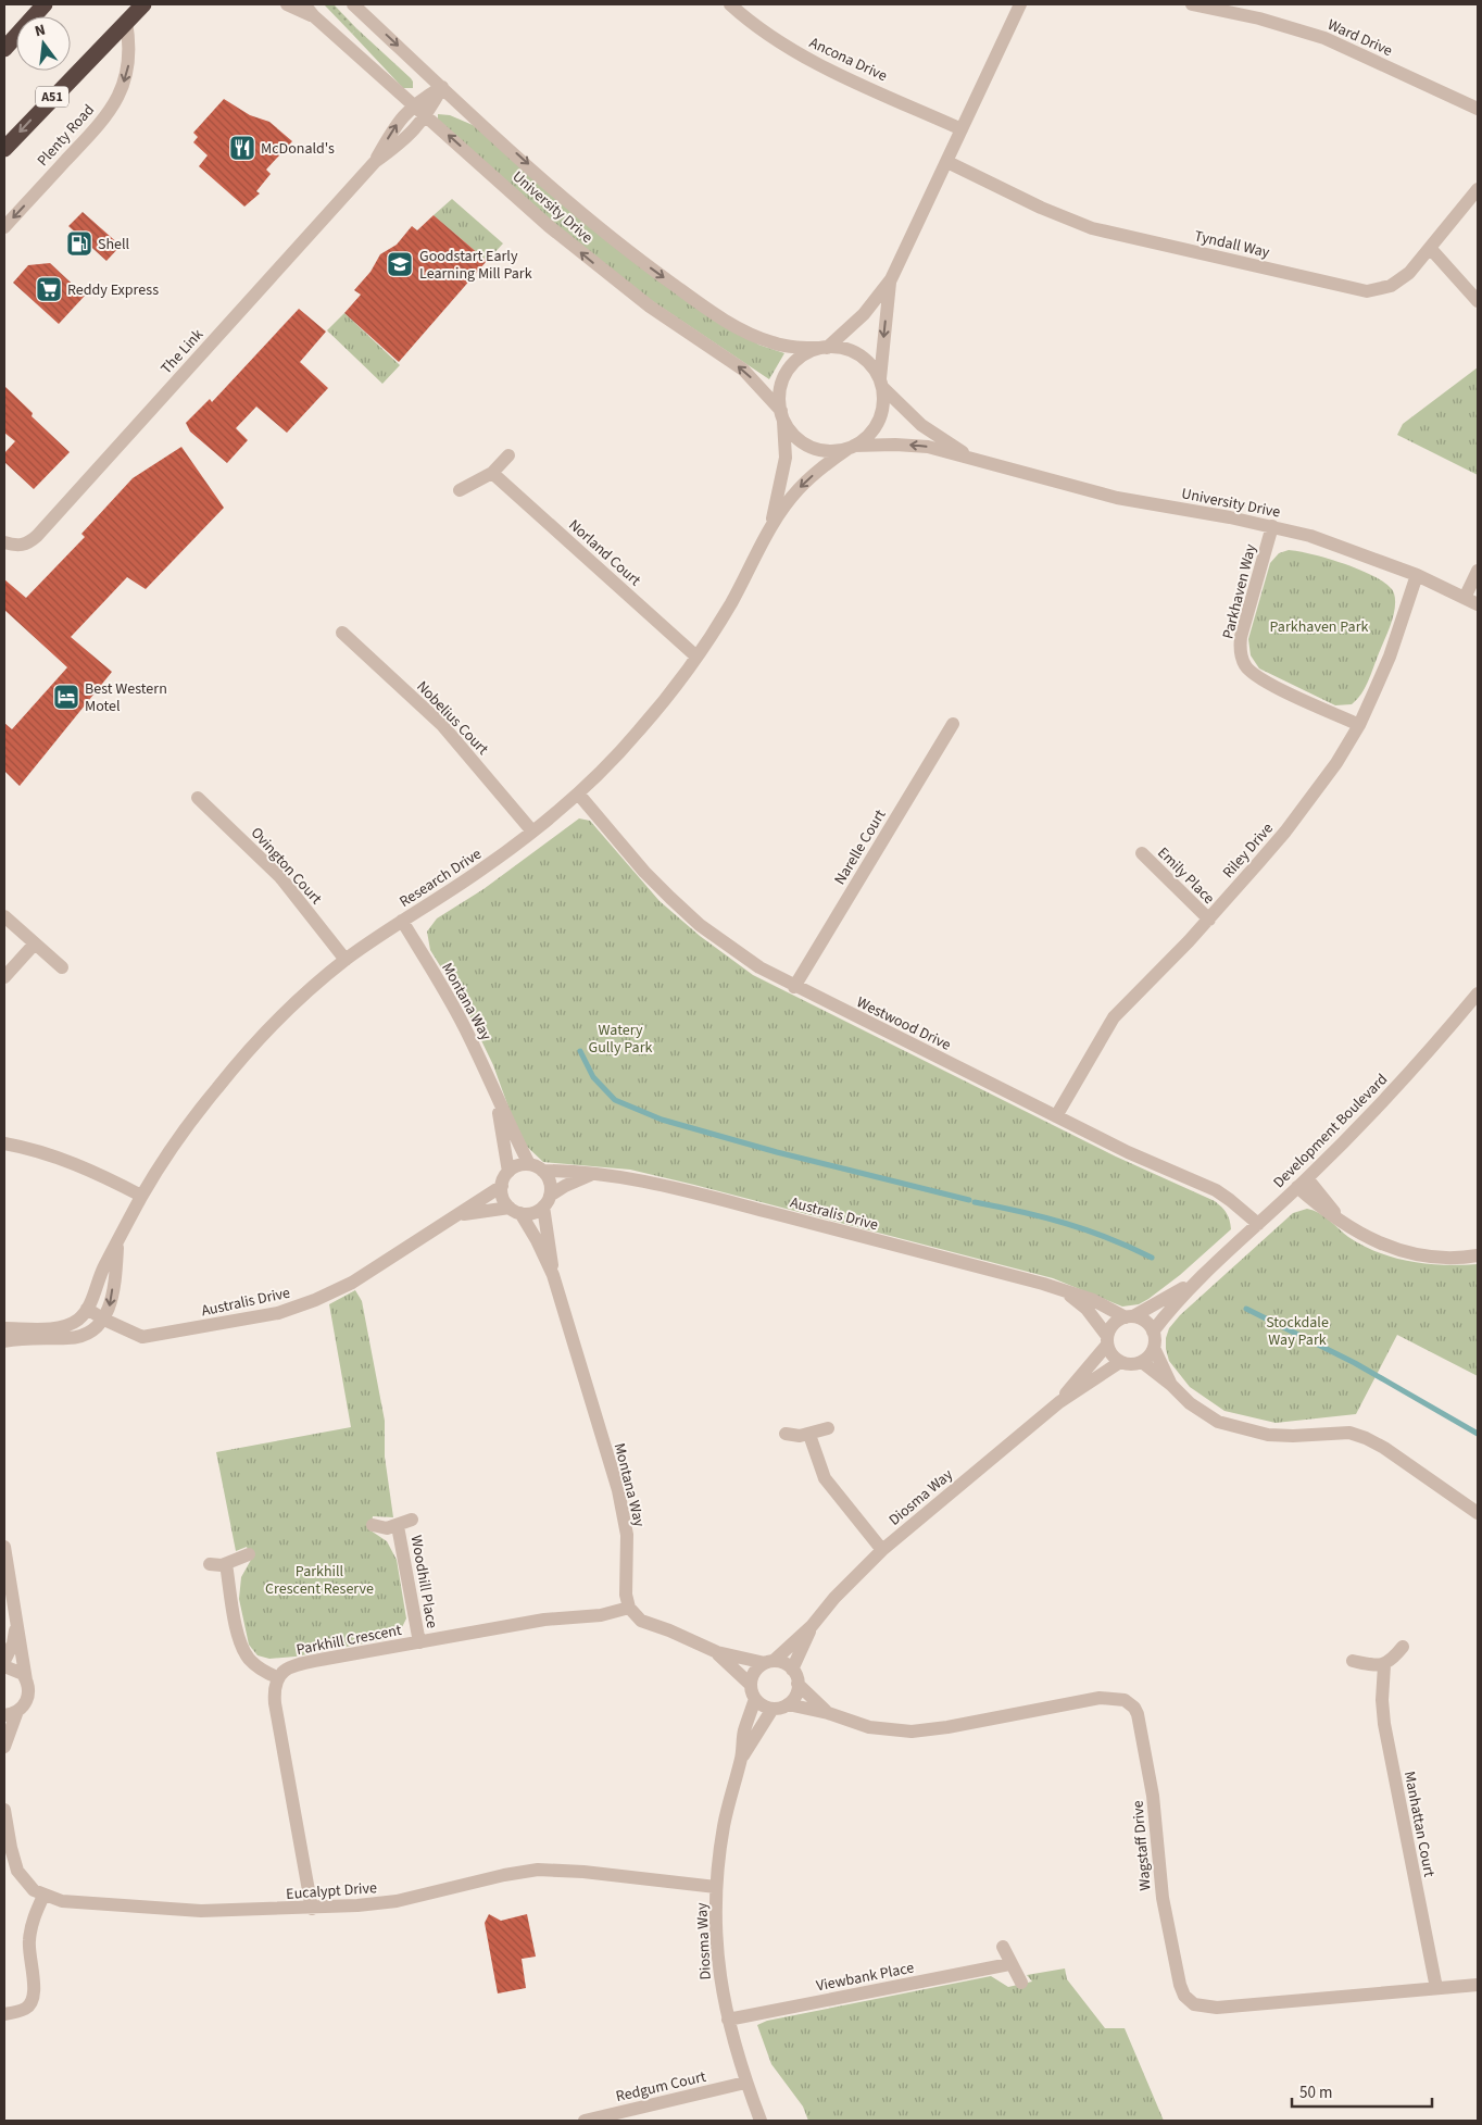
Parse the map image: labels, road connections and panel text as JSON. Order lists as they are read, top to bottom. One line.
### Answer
{"streets":{"highway":["A51"],"street":["Ward Drive","Ancona Drive","Plenty Road","University Drive","Tyndall Way","The Link","Norland Court","Parkhaven Way","Nobelius Court","Narelle Court","Riley Drive","Ovington Court","Emily Place","Research Drive","Montana Way","Westwood Drive","Development Boulevard","Australis Drive","Diosma Way","Woodhill Place","Parkhill Crescent","Manhattan Court","Wagstaff Drive","Eucalypt Drive","Viewbank Place","Redgum Court"]},"crossings":[["A51","Plenty Road"],["University Drive","The Link"],["University Drive","Parkhaven Way"],["University Drive","Riley Drive"],["University Drive","Research Drive"],["Norland Court","Research Drive"],["Parkhaven Way","Riley Drive"],["Nobelius Court","Research Drive"],["Narelle Court","Westwood Drive"],["Riley Drive","Emily Place"],["Riley Drive","Westwood Drive"],["Ovington Court","Research Drive"],["Research Drive","Montana Way"],["Research Drive","Westwood Drive"],["Research Drive","Australis Drive"],["Montana Way","Australis Drive"],["Montana Way","Parkhill Crescent"],["Westwood Drive","Development Boulevard"],["Development Boulevard","Australis Drive"],["Development Boulevard","Diosma Way"],["Australis Drive","Diosma Way"],["Diosma Way","Wagstaff Drive"],["Diosma Way","Eucalypt Drive"],["Diosma Way","Viewbank Place"],["Diosma Way","Redgum Court"],["Woodhill Place","Parkhill Crescent"],["Manhattan Court","Wagstaff Drive"]],"one_way":["Plenty Road"],"parks":["Parkhaven Park","Watery Gully Park","Stockdale Way Park","Parkhill Crescent Reserve"],"places":{"restaurant":["McDonald's"],"fuel station":["Shell"],"school or university":["Goodstart Early Learning Mill Park"],"supermarket":["Reddy Express"],"hotel":["Best Western Motel"]},"scale_bar":"50 m","north":"top"}
